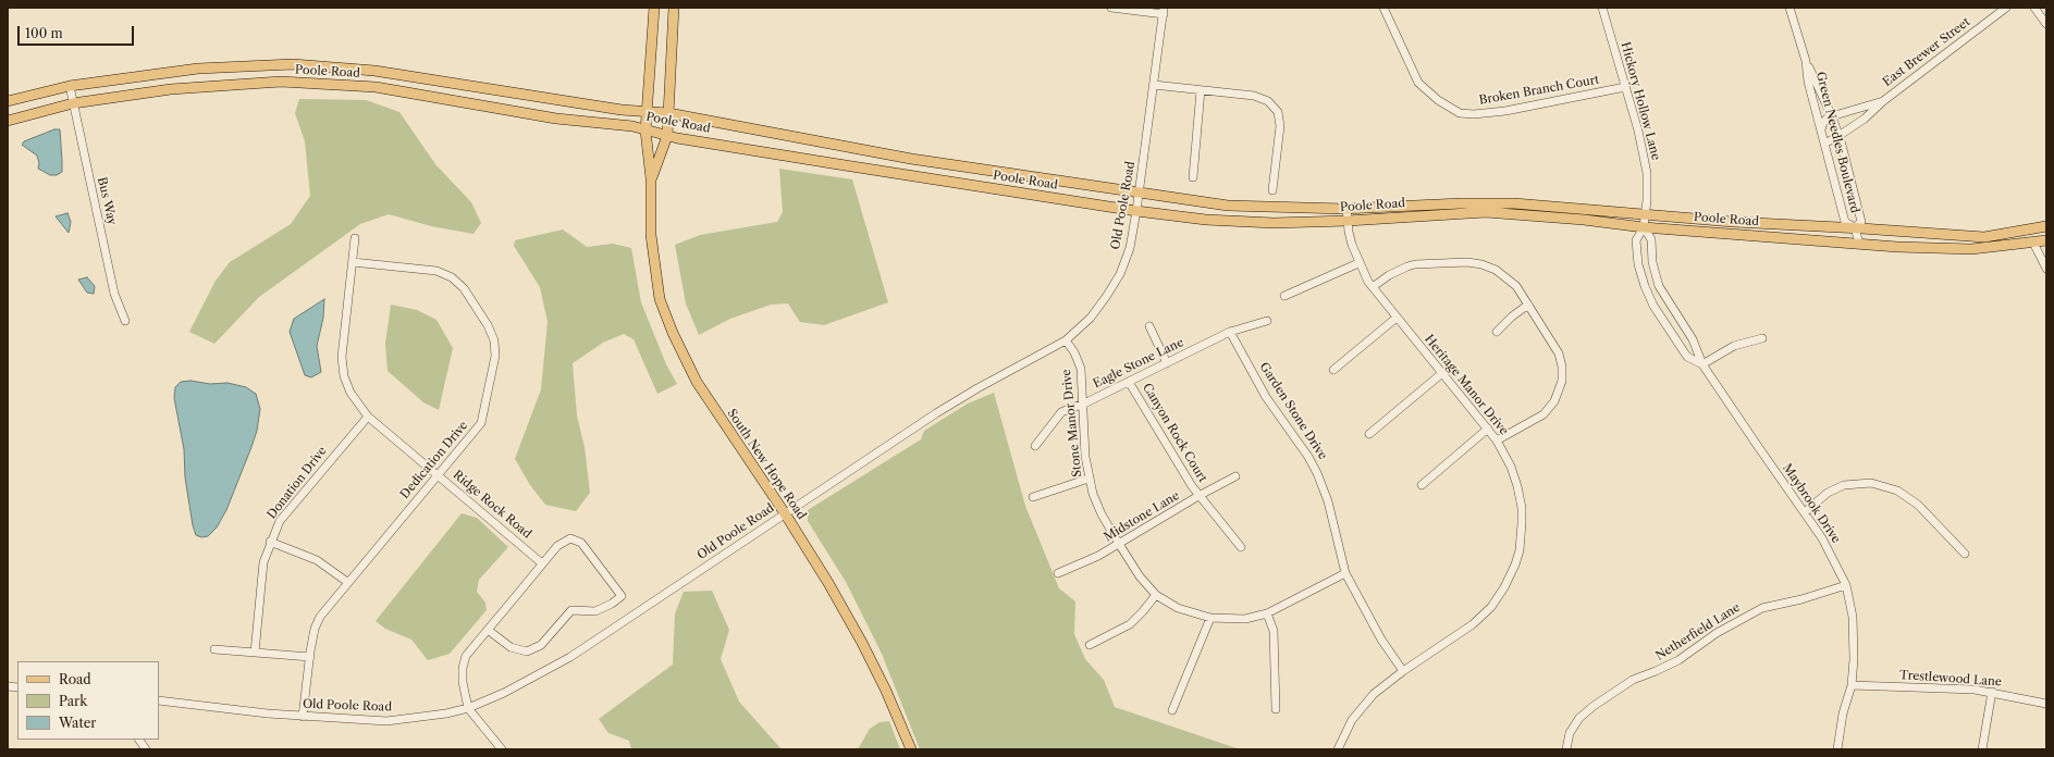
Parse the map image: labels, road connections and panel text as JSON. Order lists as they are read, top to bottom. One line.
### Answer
{"streets":{"main road":["Poole Road","South New Hope Road"],"street":["East Brewer Street","Broken Branch Court","Hickory Hollow Lane","Green Needles Boulevard","Bus Way","Old Poole Road","Eagle Stone Lane","Heritage Manor Drive","Garden Stone Drive","Stone Manor Drive","Canyon Rock Court","Dedication Drive","Donation Drive","Maybrook Drive","Ridge Rock Road","Midstone Lane","Netherfield Lane","Trestlewood Lane"]},"crossings":[["East Brewer Street","Green Needles Boulevard"],["Poole Road","Hickory Hollow Lane"],["Poole Road","Green Needles Boulevard"],["Poole Road","Bus Way"],["Poole Road","Old Poole Road"],["Poole Road","Heritage Manor Drive"],["Poole Road","South New Hope Road"],["Poole Road","Maybrook Drive"],["Broken Branch Court","Hickory Hollow Lane"],["Hickory Hollow Lane","Maybrook Drive"],["Old Poole Road","Stone Manor Drive"],["Old Poole Road","Dedication Drive"],["Old Poole Road","South New Hope Road"],["Eagle Stone Lane","Garden Stone Drive"],["Eagle Stone Lane","Stone Manor Drive"],["Eagle Stone Lane","Canyon Rock Court"],["Heritage Manor Drive","Garden Stone Drive"],["Garden Stone Drive","Stone Manor Drive"],["Stone Manor Drive","Midstone Lane"],["Canyon Rock Court","Midstone Lane"],["Dedication Drive","Ridge Rock Road"],["Donation Drive","Ridge Rock Road"],["Maybrook Drive","Netherfield Lane"],["Maybrook Drive","Trestlewood Lane"]],"legend":["Road","Park","Water"],"scale_bar":"100 m"}
